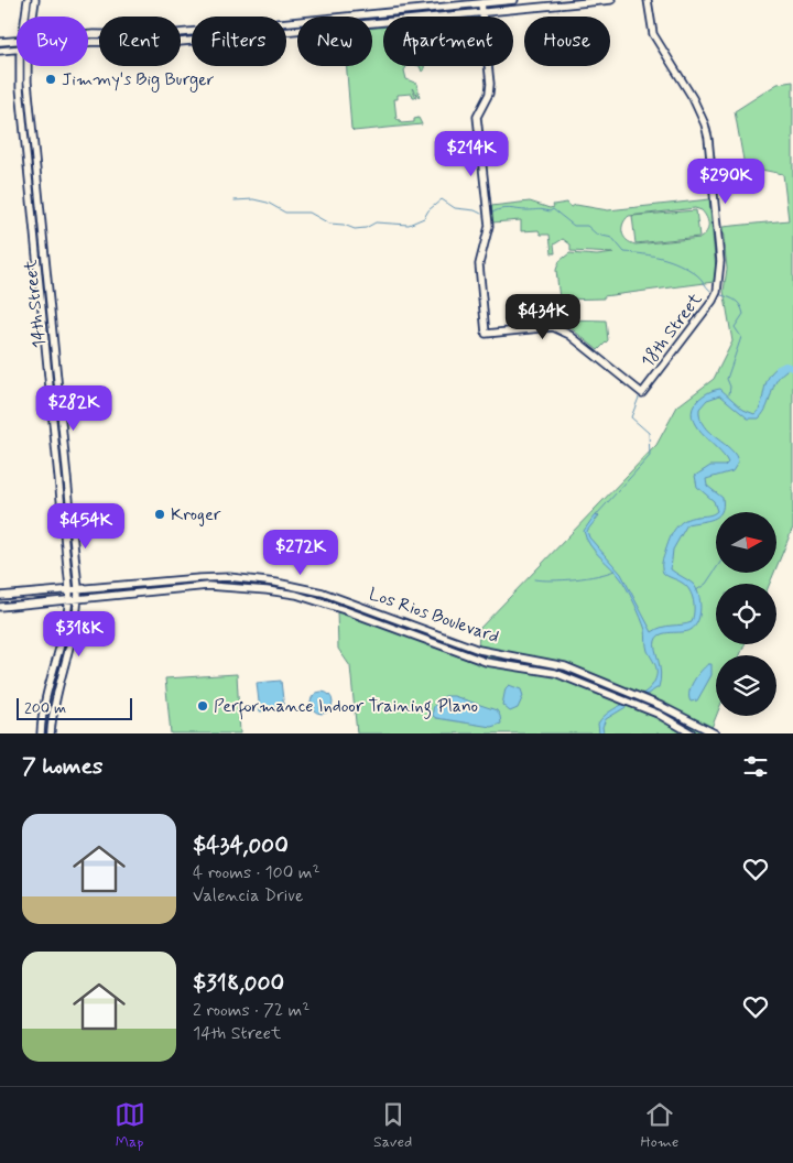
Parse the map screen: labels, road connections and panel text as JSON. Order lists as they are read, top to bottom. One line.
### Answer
{"streets":{"main road":["14th Street","18th Street","Los Rios Boulevard"]},"crossings":[["14th Street","Los Rios Boulevard"]],"places":["Jimmy's Big Burger","Kroger","Performance Indoor Training Plano"],"scale_bar":"200 m","north":"right","page":{"chip":["Buy","Rent","Filters","New","Apartment","House"],"price":["$214K","$290K","$434K","$282K","$454K","$272K","$318K"],"scale":"200 m","heading":"7 homes","list":[{"name":"$434,000","note":"4 rooms · 100 m² · Valencia Drive"},{"name":"$318,000","note":"2 rooms · 72 m² · 14th Street"}],"tabs":["Map","Saved","Home"]}}
